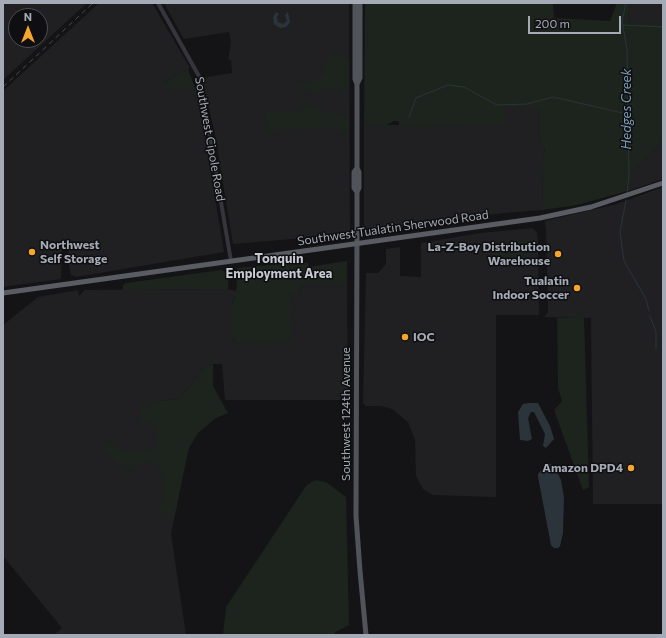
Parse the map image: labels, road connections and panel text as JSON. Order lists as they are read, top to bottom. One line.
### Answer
{"streets":{"highway":["Southwest Tualatin Sherwood Road"],"main road":["Southwest 124th Avenue"],"street":["Southwest Cipole Road"]},"crossings":[["Southwest Cipole Road","Southwest Tualatin Sherwood Road"],["Southwest Tualatin Sherwood Road","Southwest 124th Avenue"]],"districts":["Tonquin Employment Area"],"water":["Hedges Creek"],"places":["Northwest Self Storage","La-Z-Boy Distribution Warehouse","Tualatin Indoor Soccer","IOC","Amazon DPD4"],"scale_bar":"200 m","north":"top"}
